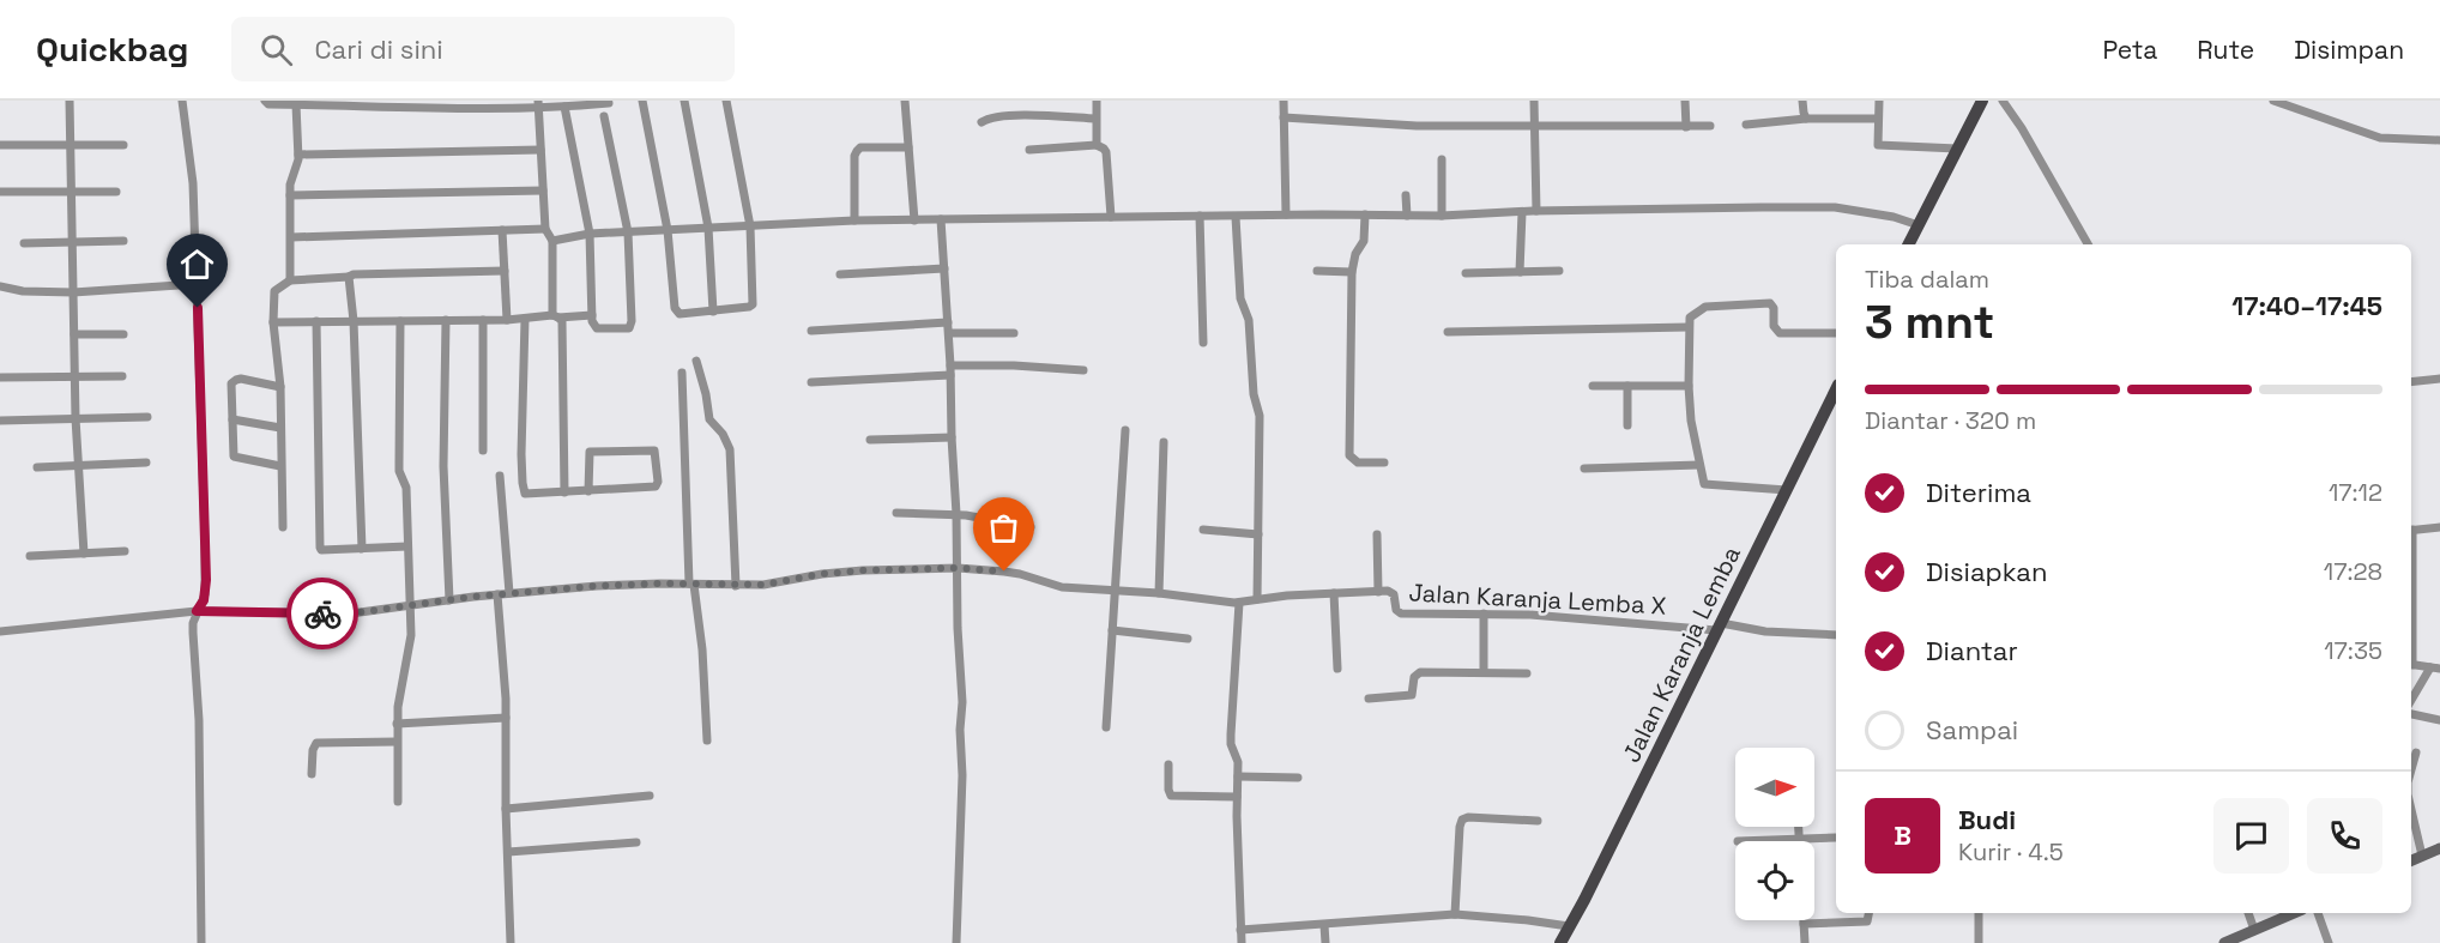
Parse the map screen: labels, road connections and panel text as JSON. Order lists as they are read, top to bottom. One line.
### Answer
{"streets":{"main road":["Jalan Karanja Lemba"],"street":["Jalan Karanja Lemba X"]},"crossings":[["Jalan Karanja Lemba X","Jalan Karanja Lemba"]],"north":"right","page":{"header":"Quickbag","search":"Cari di sini","nav":["Peta","Rute","Disimpan"],"heading":["3 mnt","Tiba dalam","17:40–17:45"],"panel":["Budi","Kurir · 4.5"],"bar":"Diantar · 320 m","list":[["Diterima","17:12"],["Disiapkan","17:28"],["Diantar","17:35"],"Sampai"],"round":"B"}}
